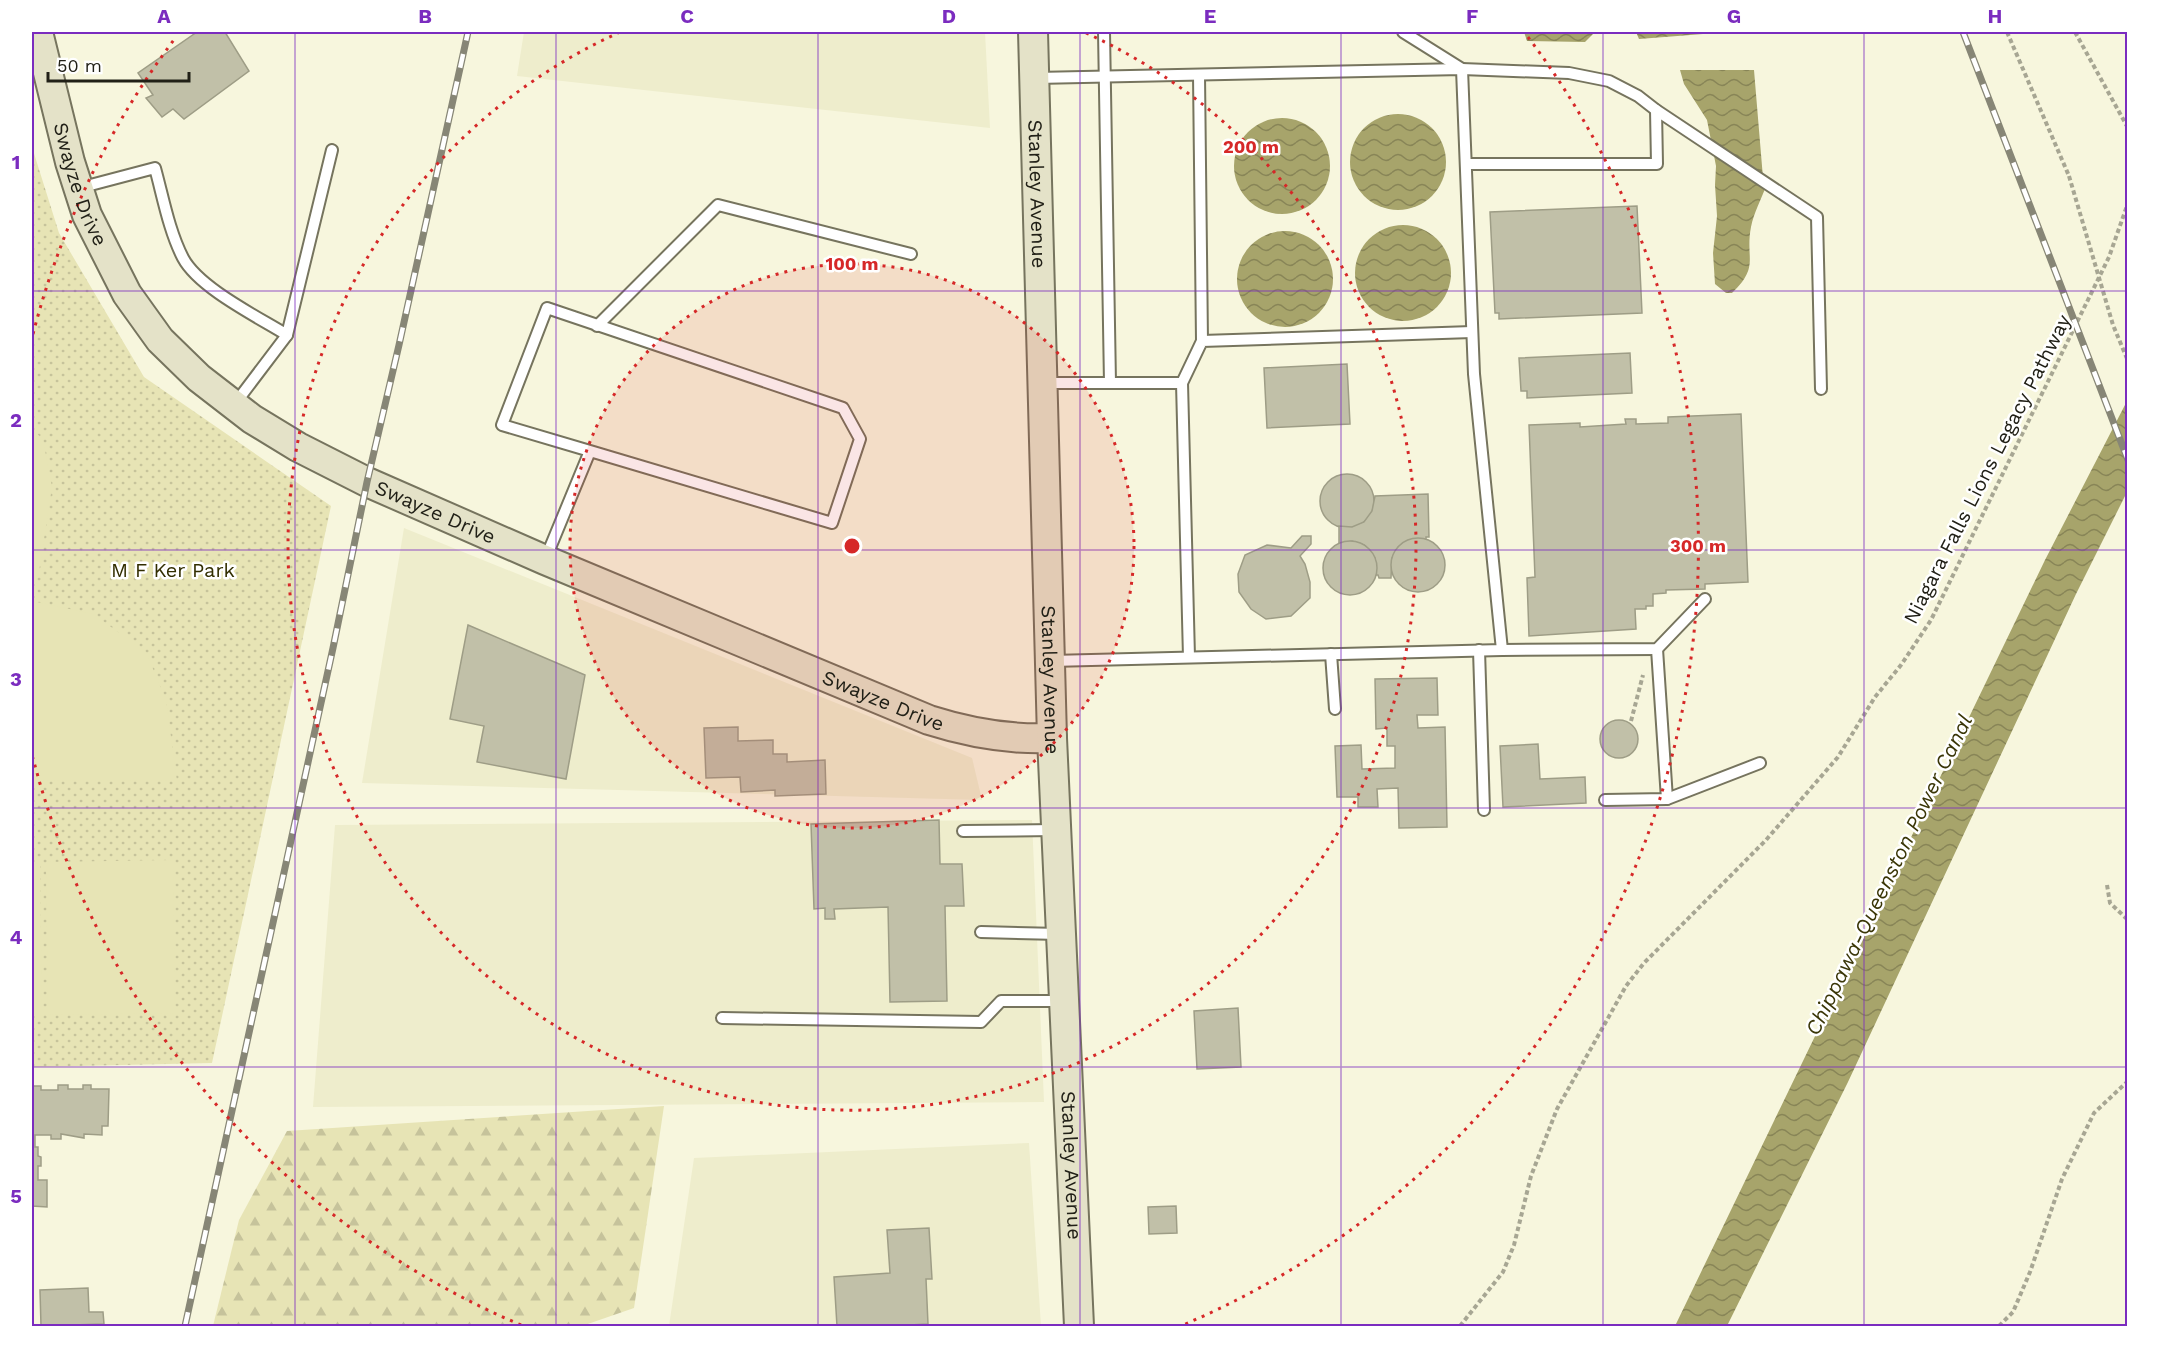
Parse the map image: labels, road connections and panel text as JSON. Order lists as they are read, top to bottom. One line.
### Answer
{"streets":{"street":["Swayze Drive","Stanley Avenue"],"path":["Niagara Falls Lions Legacy Pathway"]},"crossings":[["Swayze Drive","Stanley Avenue"]],"water":["Chippawa-Queenston Power Canal"],"parks":["M F Ker Park"],"scale_bar":"50 m","grid":{"columns":["A","B","C","D","E","F","G","H"],"rows":["1","2","3","4","5"]},"rings":["200 m","100 m","300 m"]}
